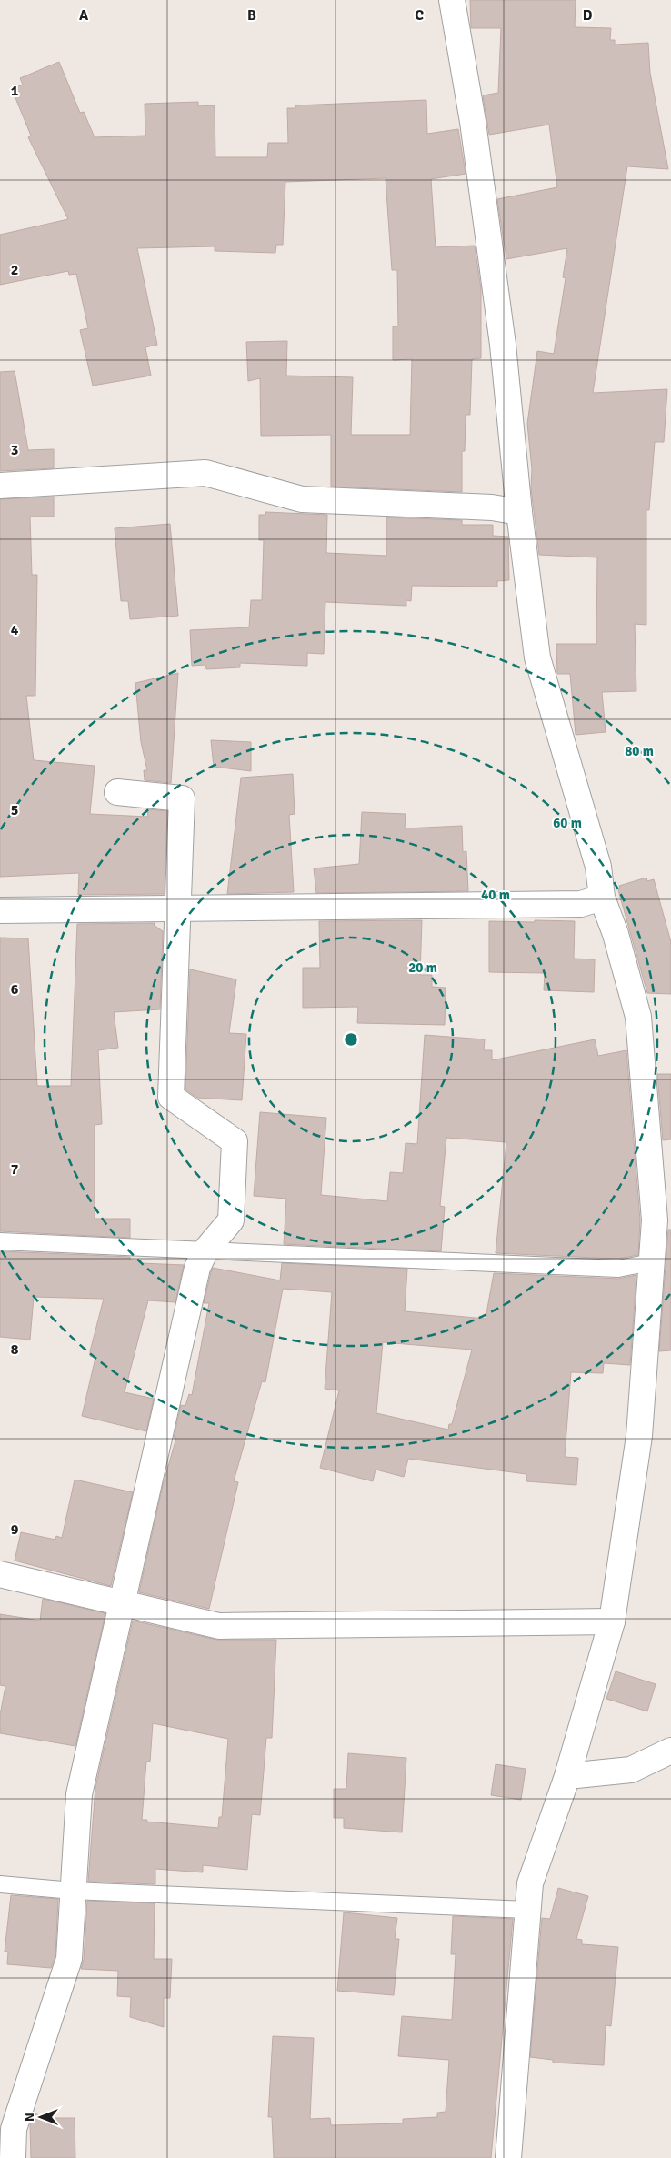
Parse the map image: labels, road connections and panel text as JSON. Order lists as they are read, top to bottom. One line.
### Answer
{"north":"left","grid":{"columns":["A","B","C","D"],"rows":["1","2","3","4","5","6","7","8","9"]},"rings":["80 m","60 m","40 m","20 m"]}
